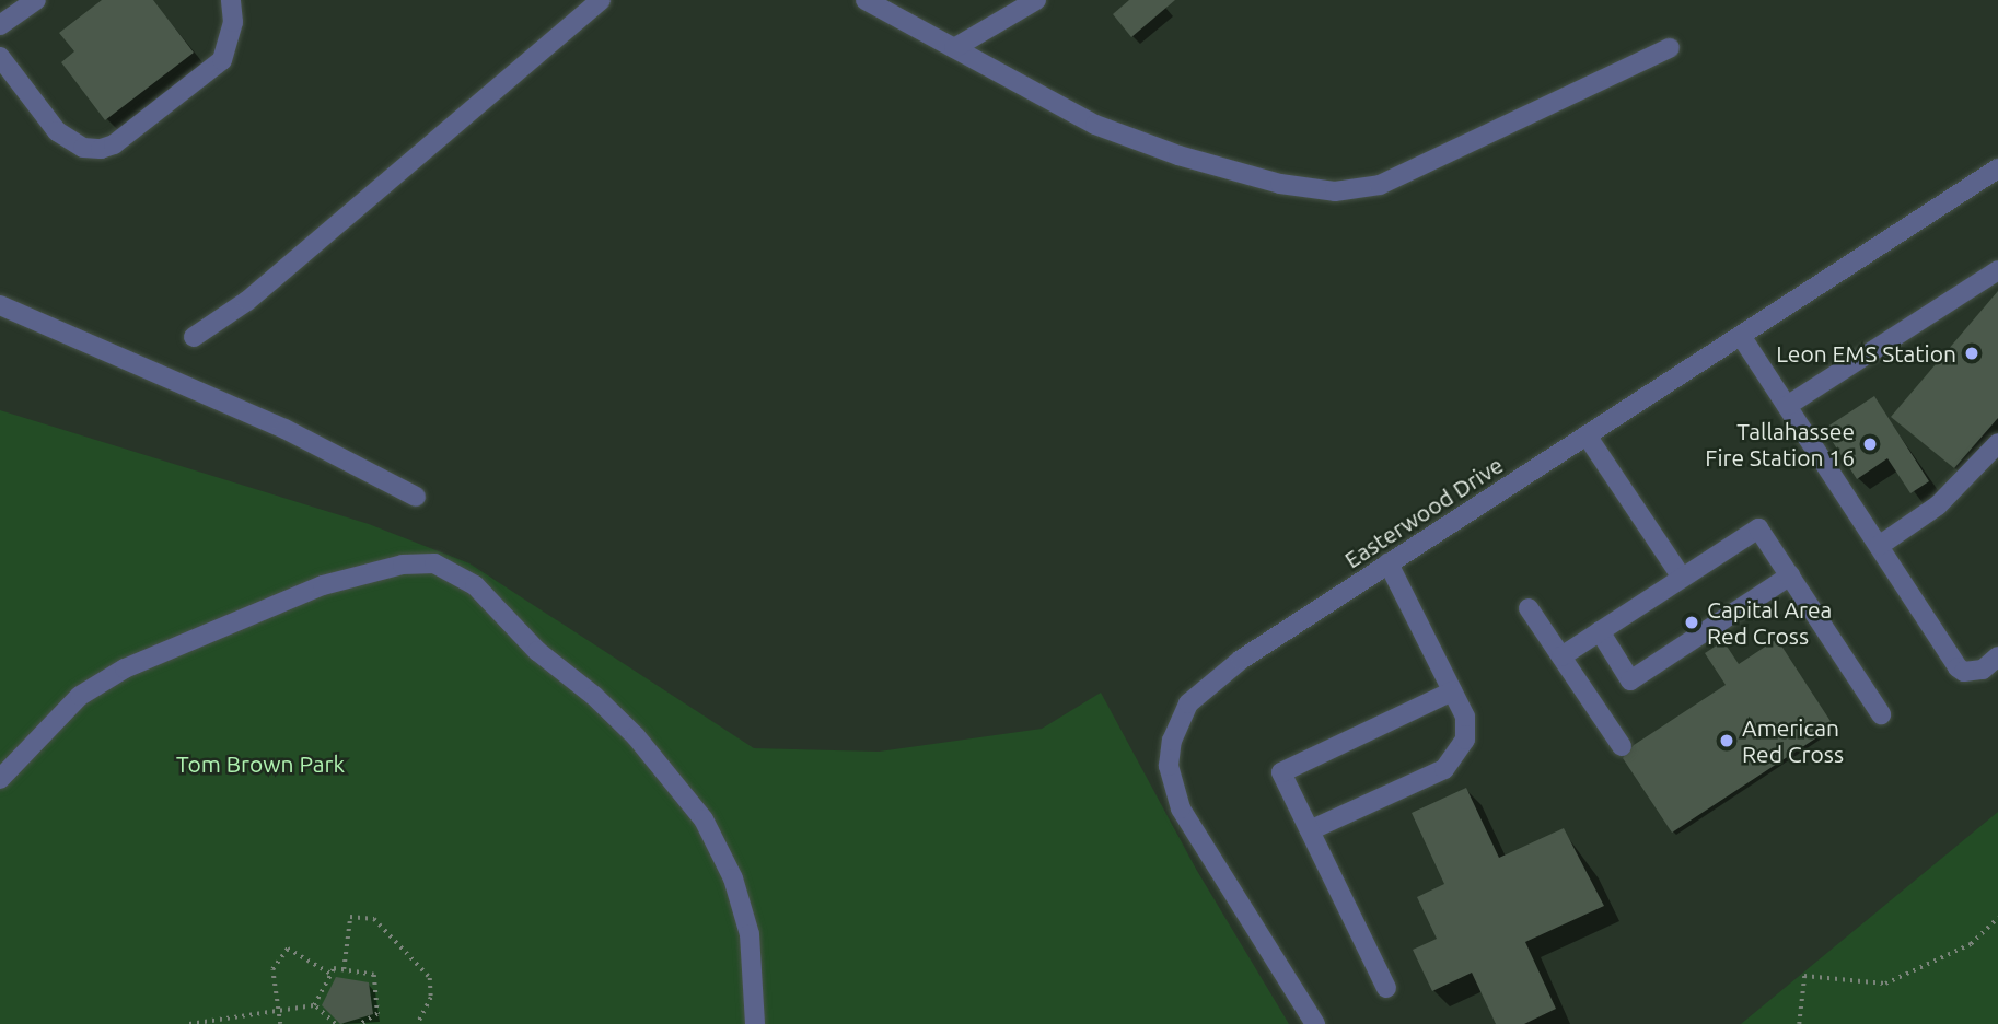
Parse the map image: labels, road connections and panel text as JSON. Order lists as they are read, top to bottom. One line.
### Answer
{"streets":{"street":["Easterwood Drive"]},"parks":["Tom Brown Park"],"places":["Leon EMS Station","Tallahassee Fire Station 16","Capital Area Red Cross","American Red Cross"]}
